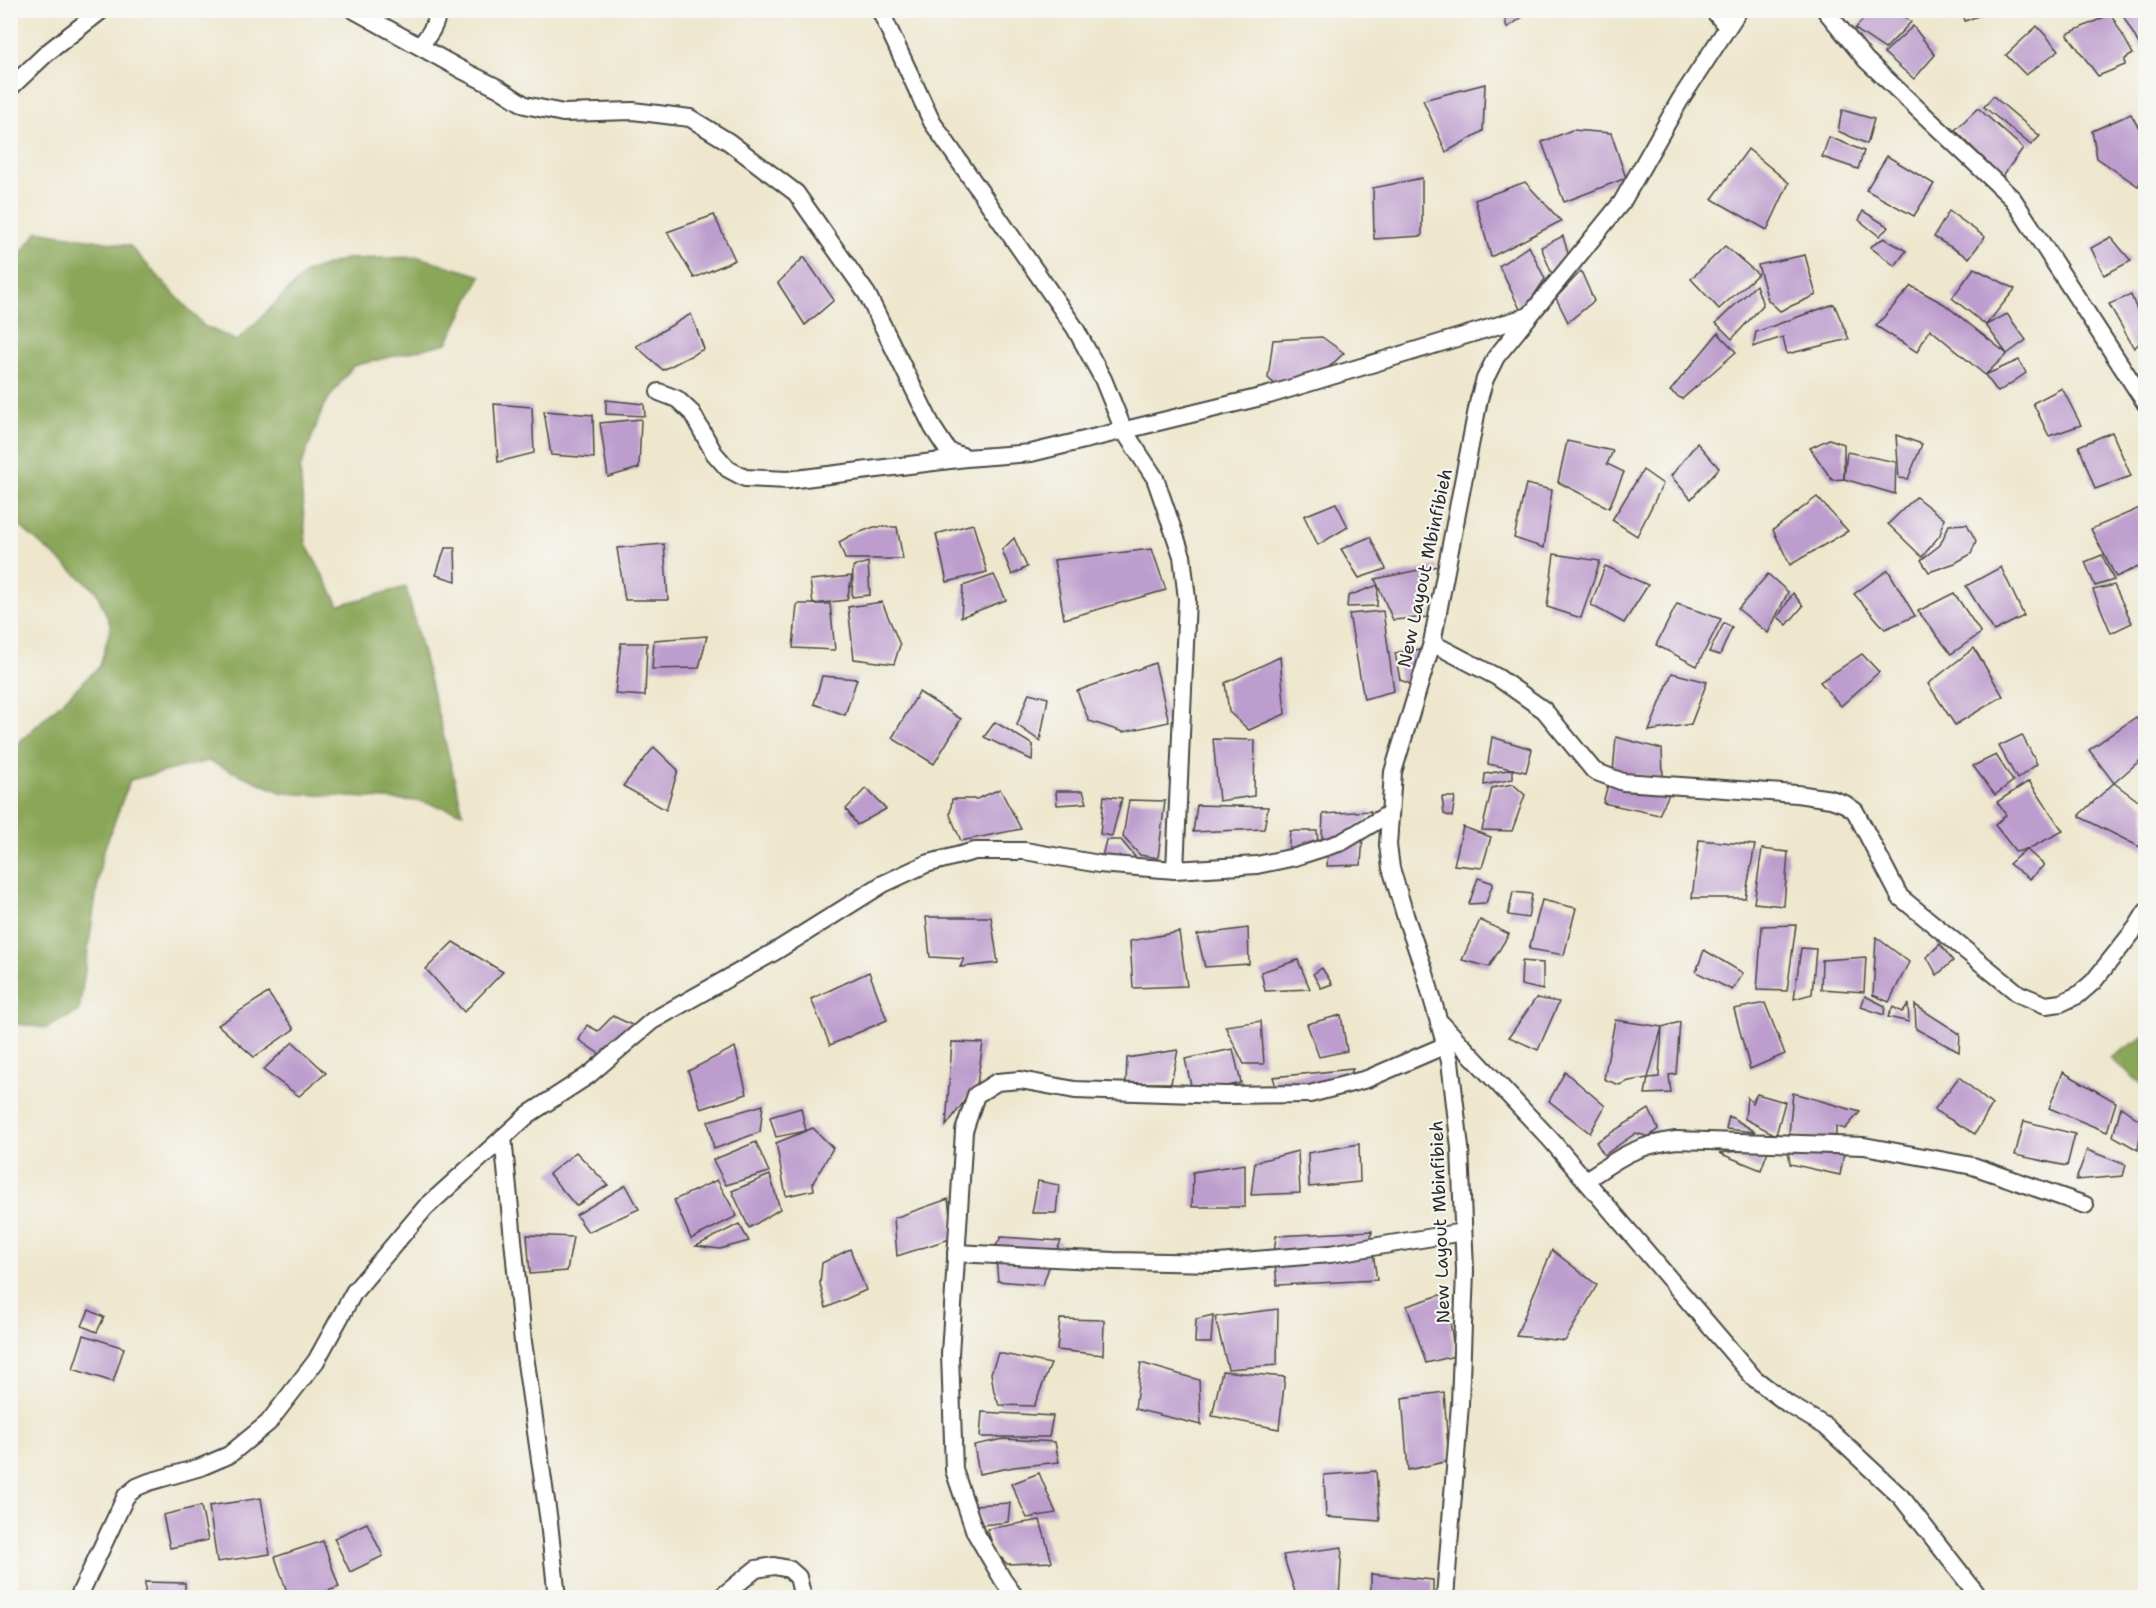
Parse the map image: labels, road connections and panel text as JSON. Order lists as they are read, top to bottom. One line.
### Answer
{"streets":{"street":["New Layout Mbinfibieh"]}}
